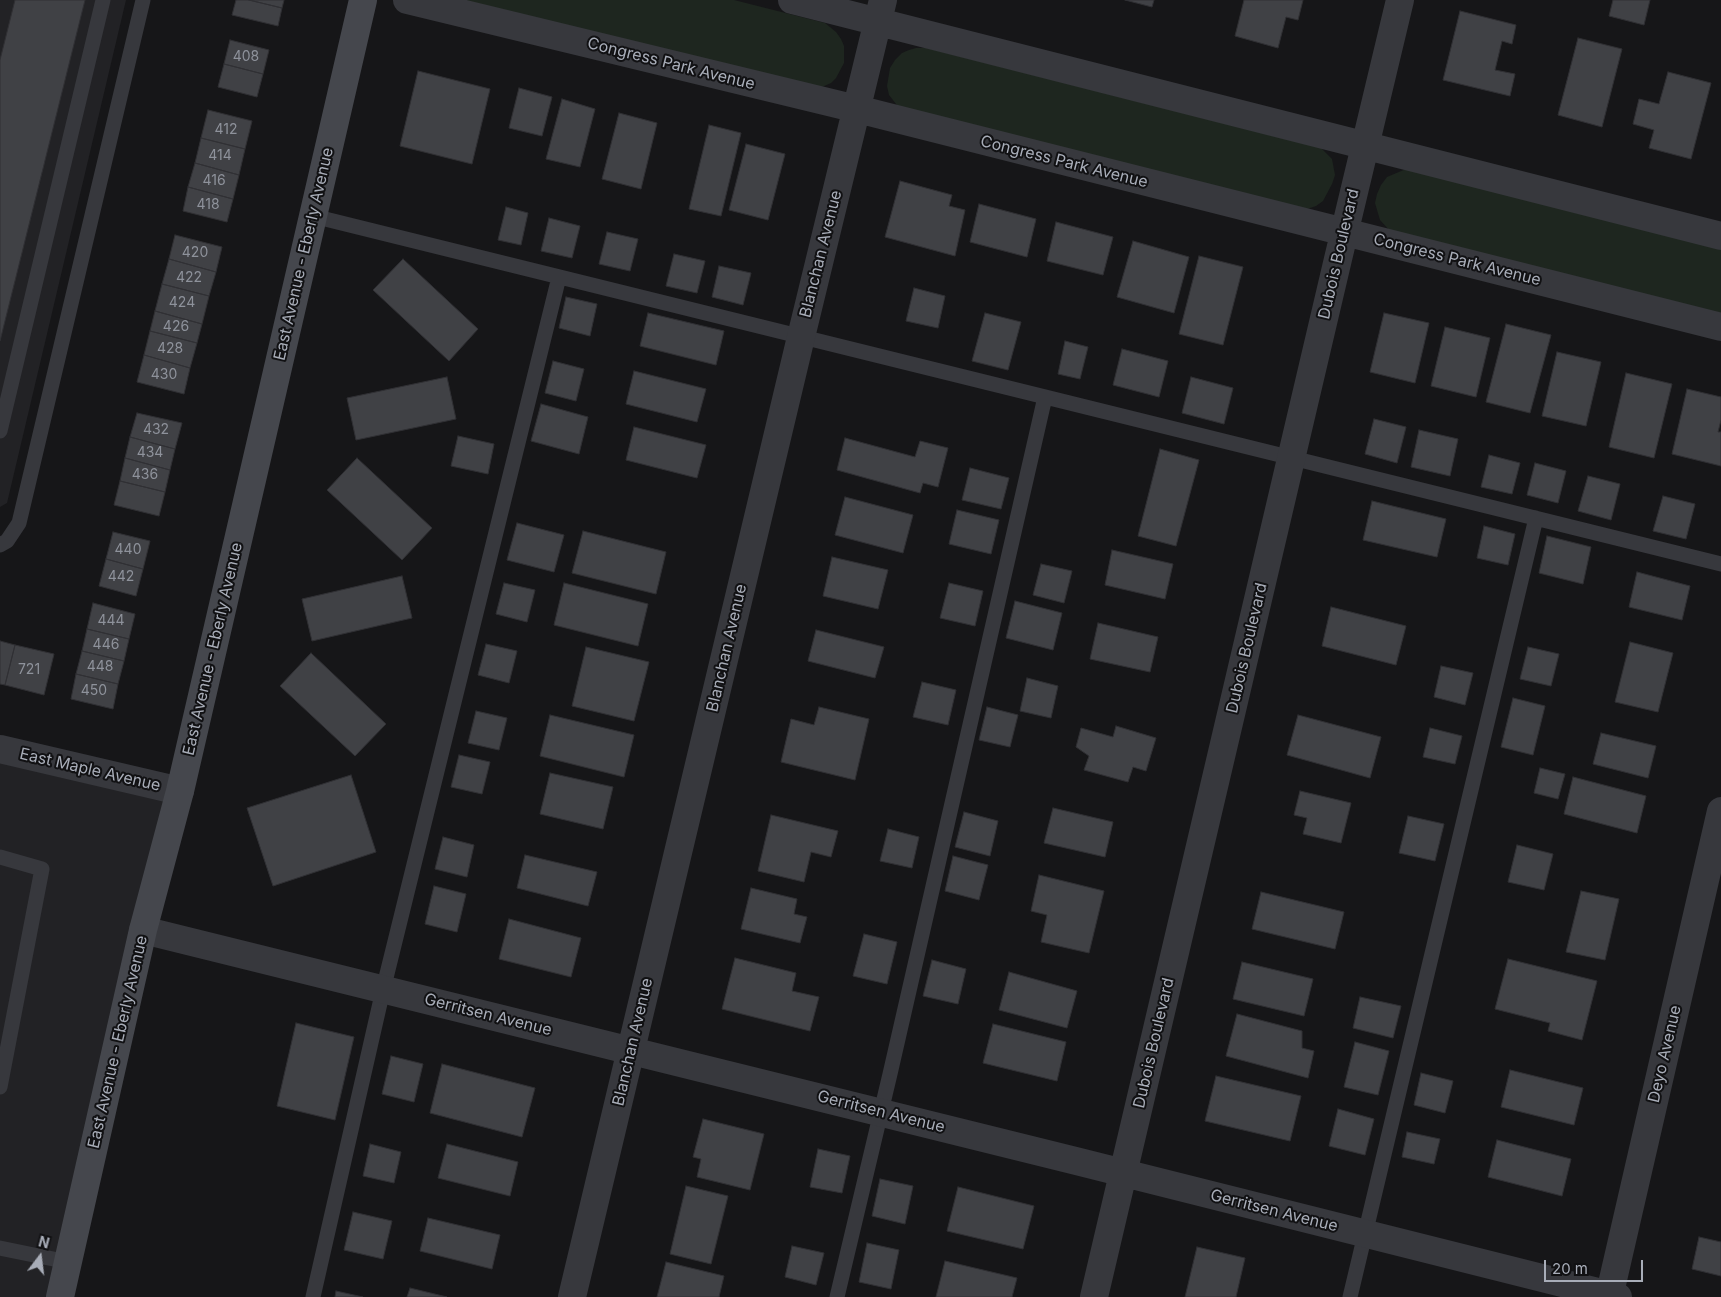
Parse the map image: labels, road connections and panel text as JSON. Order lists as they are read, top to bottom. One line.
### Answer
{"streets":{"main road":["East Avenue - Eberly Avenue"],"street":["Congress Park Avenue","Blanchan Avenue","Dubois Boulevard","East Maple Avenue","Gerritsen Avenue","Deyo Avenue"]},"crossings":[["Congress Park Avenue","Blanchan Avenue"],["Congress Park Avenue","Dubois Boulevard"],["East Avenue - Eberly Avenue","East Maple Avenue"],["East Avenue - Eberly Avenue","Gerritsen Avenue"],["Blanchan Avenue","Gerritsen Avenue"],["Dubois Boulevard","Gerritsen Avenue"],["Gerritsen Avenue","Deyo Avenue"]],"house_numbers":["408","412","414","416","418","420","422","424","426","428","430","432","434","436","440","442","444","446","448","721","450"],"scale_bar":"20 m","north":"top"}
